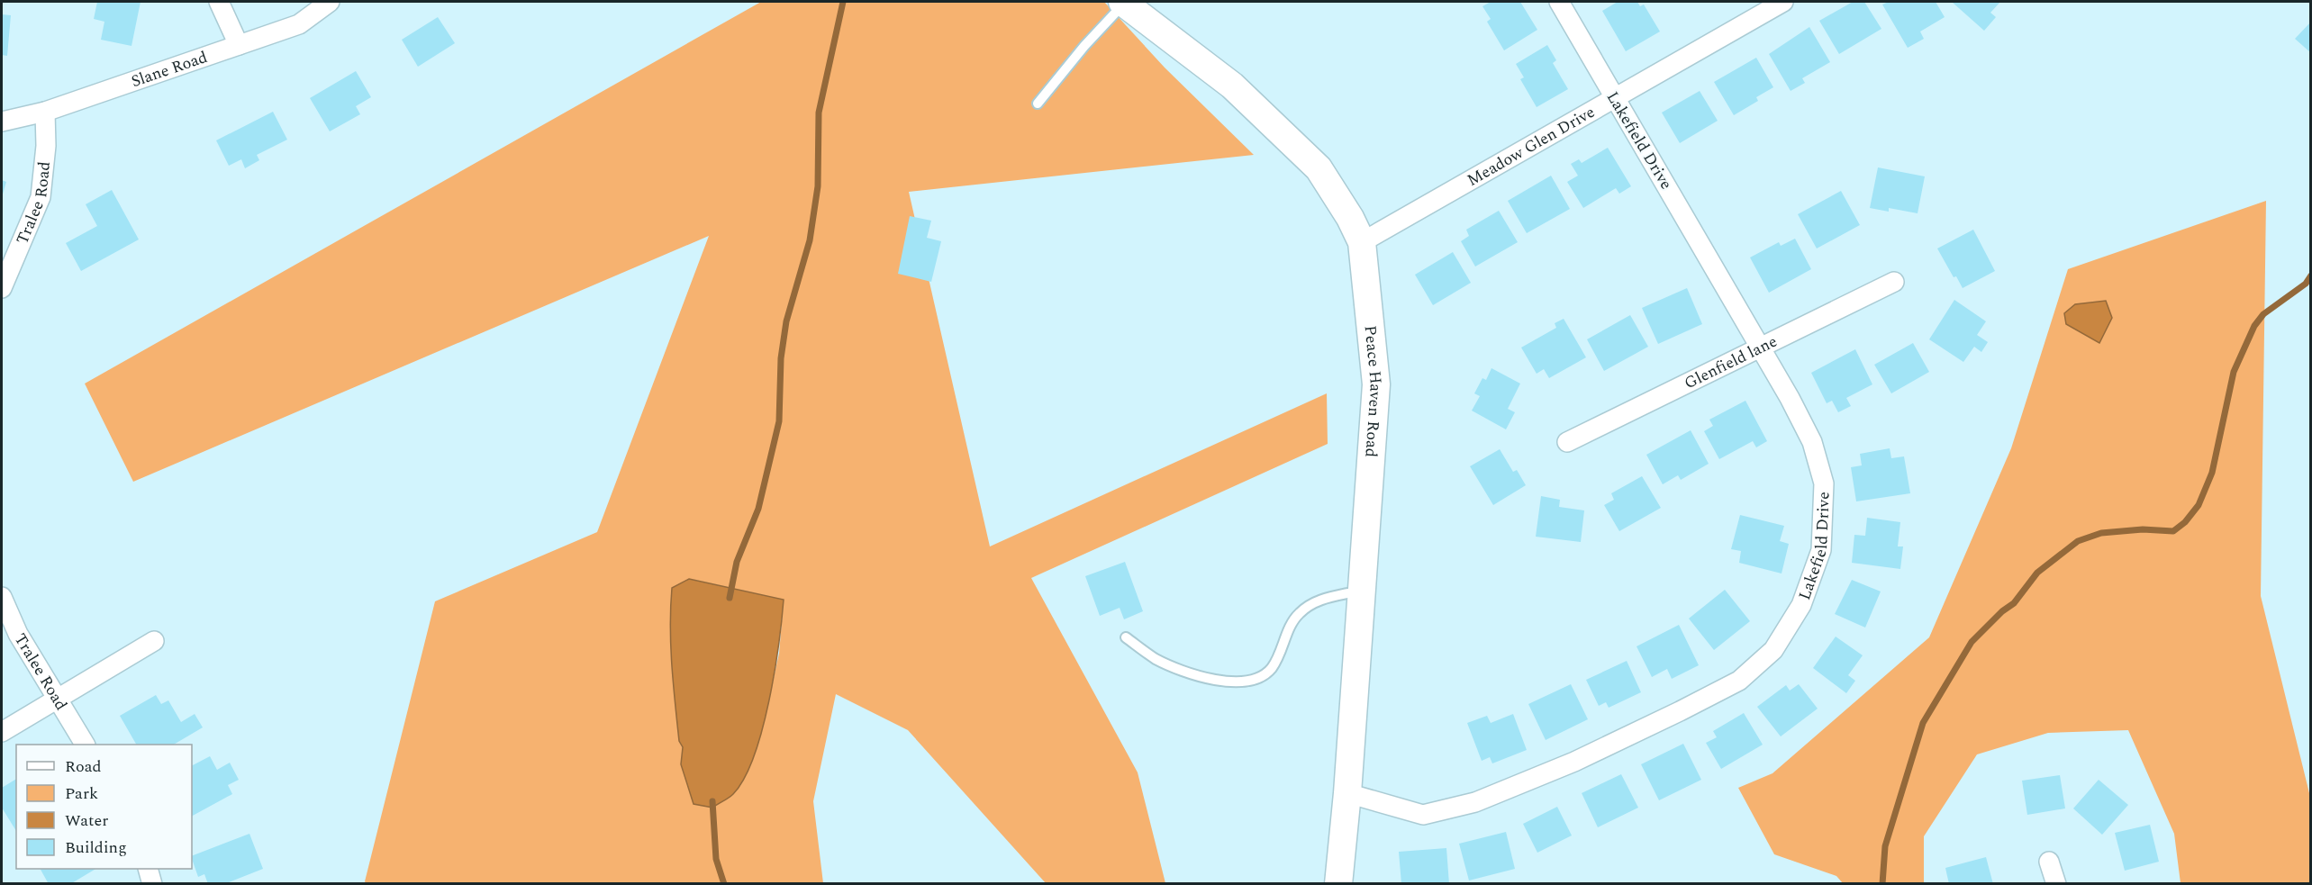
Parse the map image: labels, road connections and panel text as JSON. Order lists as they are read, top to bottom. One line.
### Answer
{"streets":{"main road":["Peace Haven Road"],"street":["Slane Road","Lakefield Drive","Meadow Glen Drive","Tralee Road","Glenfield lane"]},"crossings":[["Slane Road","Tralee Road"],["Lakefield Drive","Meadow Glen Drive"],["Lakefield Drive","Glenfield lane"],["Lakefield Drive","Peace Haven Road"],["Meadow Glen Drive","Peace Haven Road"]],"legend":["Road","Park","Water","Building"]}
